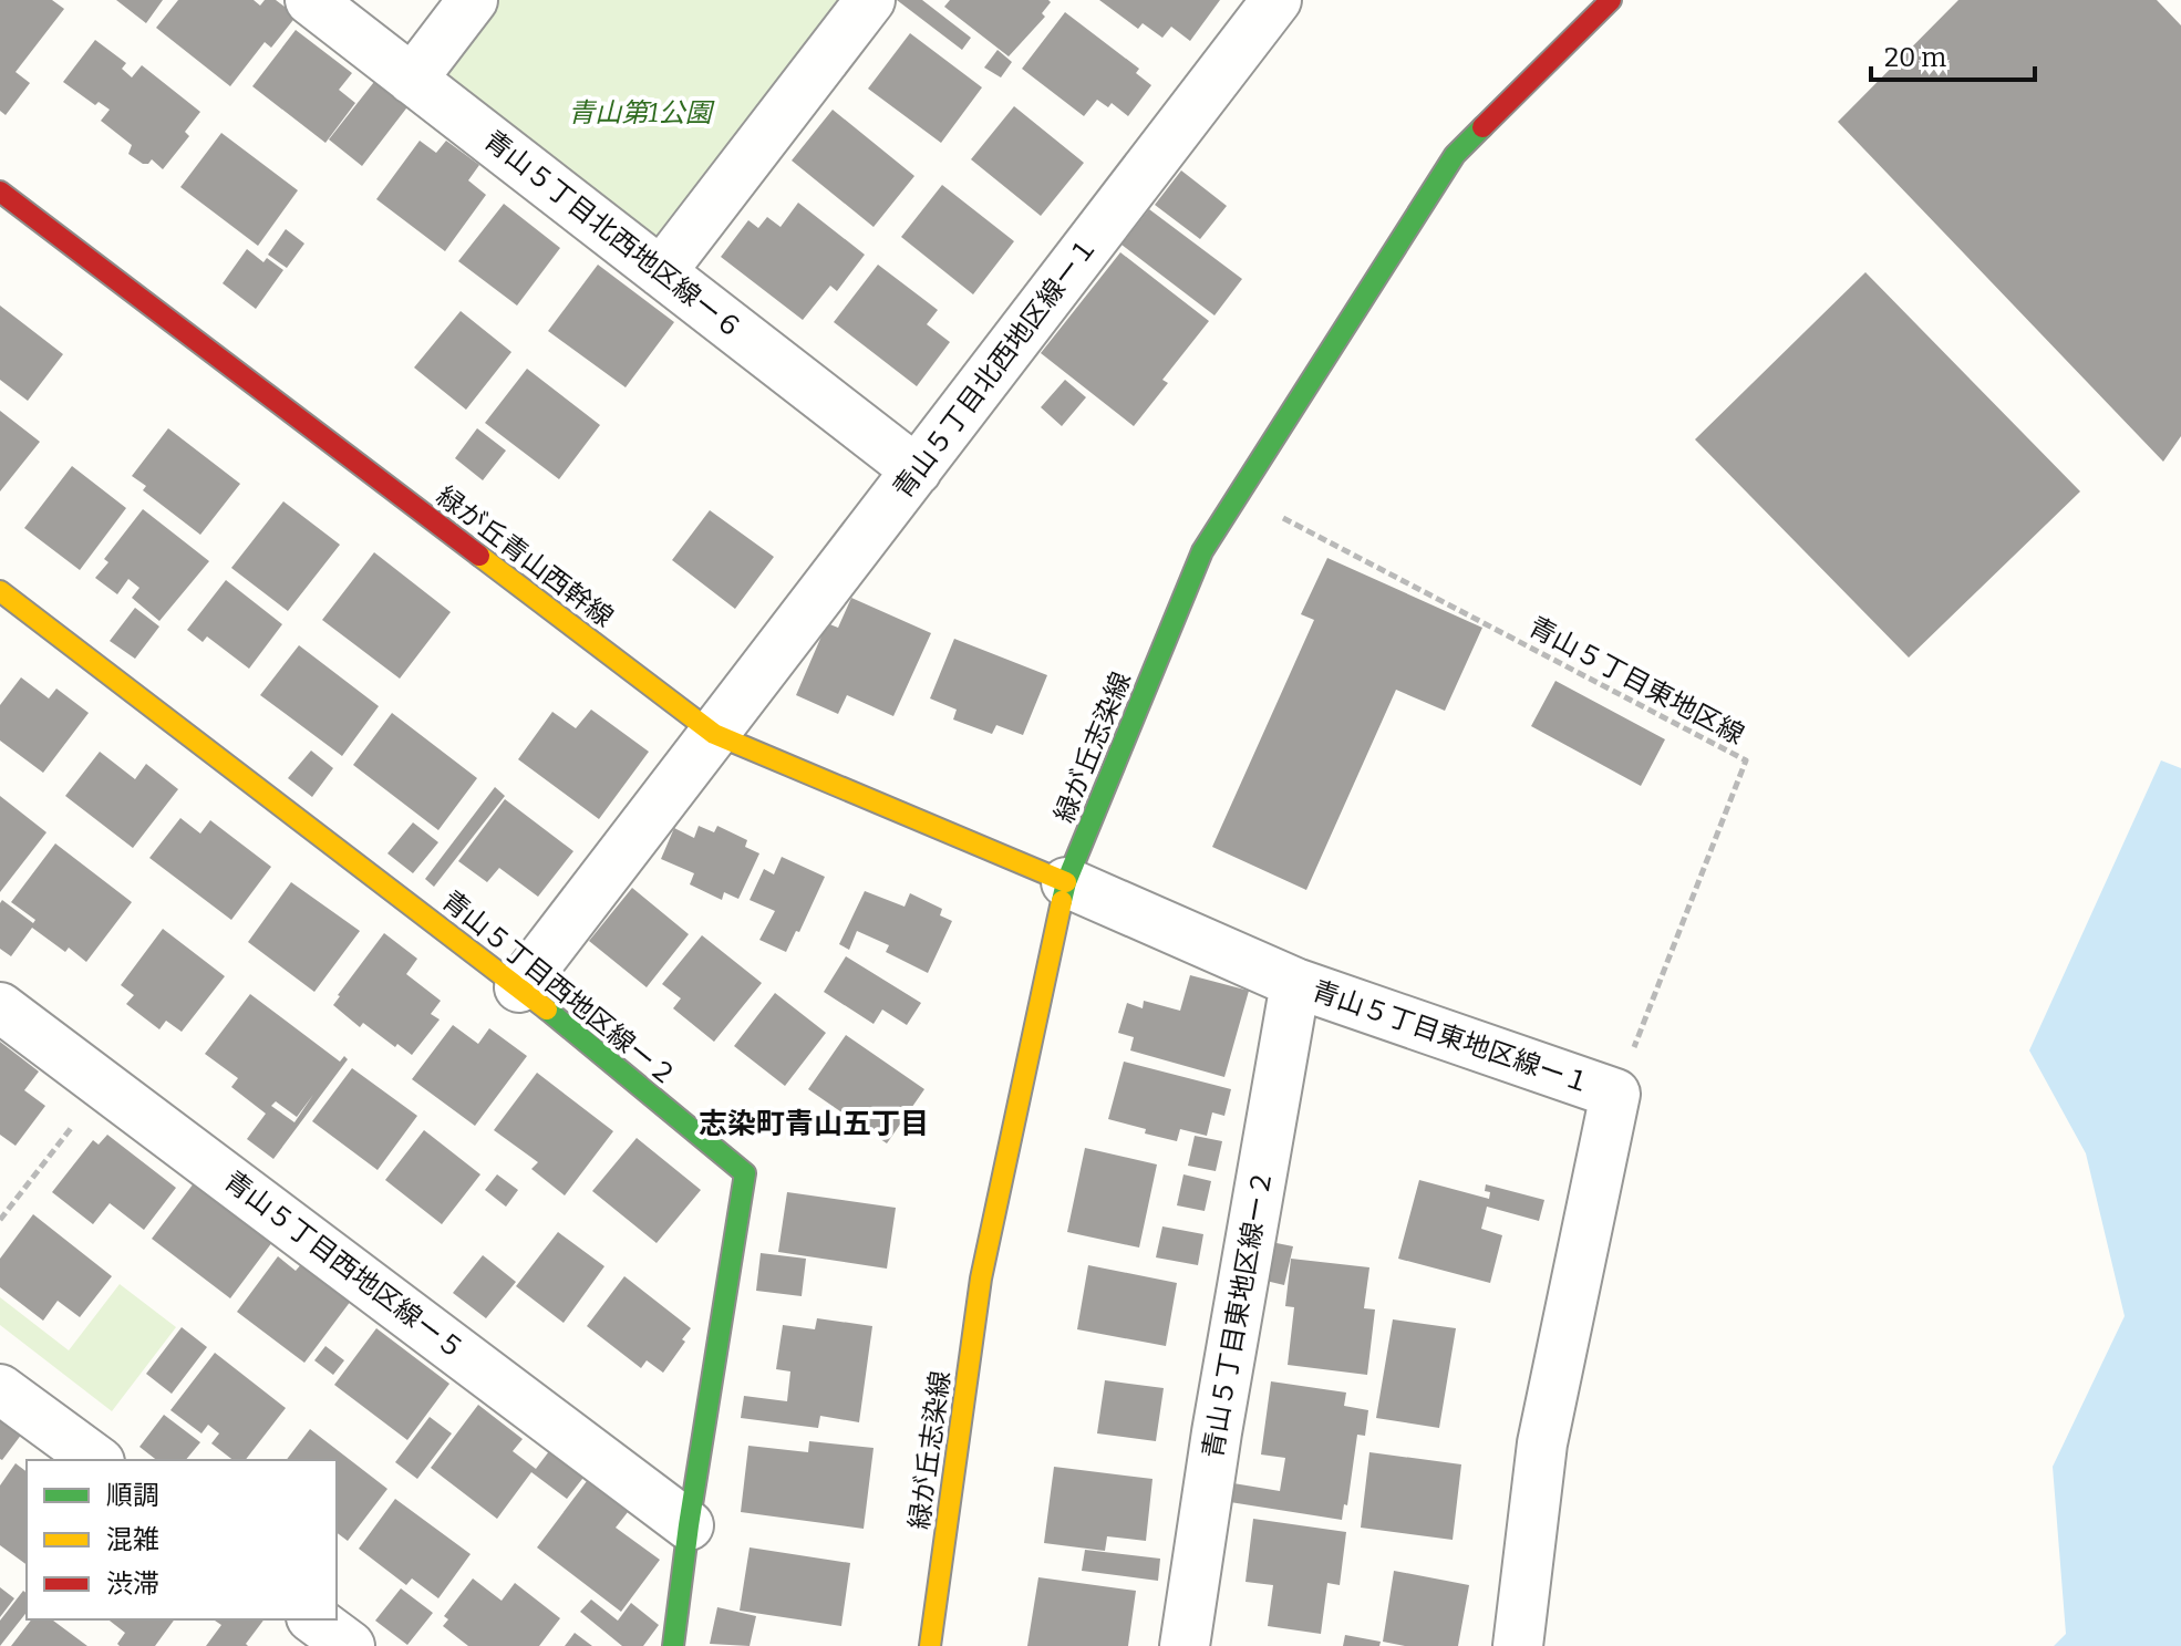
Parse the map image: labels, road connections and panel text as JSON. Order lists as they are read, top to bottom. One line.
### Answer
{"streets":{"street":["青山５丁目北西地区線ー６","青山５丁目北西地区線ー１","緑が丘青山西幹線","緑が丘志染線","青山５丁目西地区線ー２","青山５丁目東地区線ー１","青山５丁目西地区線ー５","青山５丁目東地区線ー２"],"path":["青山５丁目東地区線"]},"crossings":[["青山５丁目北西地区線ー６","青山５丁目北西地区線ー１"],["青山５丁目北西地区線ー１","緑が丘青山西幹線"],["青山５丁目北西地区線ー１","青山５丁目西地区線ー２"],["緑が丘青山西幹線","緑が丘志染線"],["緑が丘青山西幹線","青山５丁目東地区線ー１"],["青山５丁目東地区線","緑が丘志染線"],["青山５丁目東地区線","青山５丁目東地区線ー１"],["緑が丘志染線","青山５丁目東地区線ー１"],["青山５丁目西地区線ー２","青山５丁目西地区線ー５"],["青山５丁目東地区線ー１","青山５丁目東地区線ー２"]],"districts":["志染町青山五丁目"],"parks":["青山第1公園"],"legend":["順調","混雑","渋滞"],"scale_bar":"20 m"}
